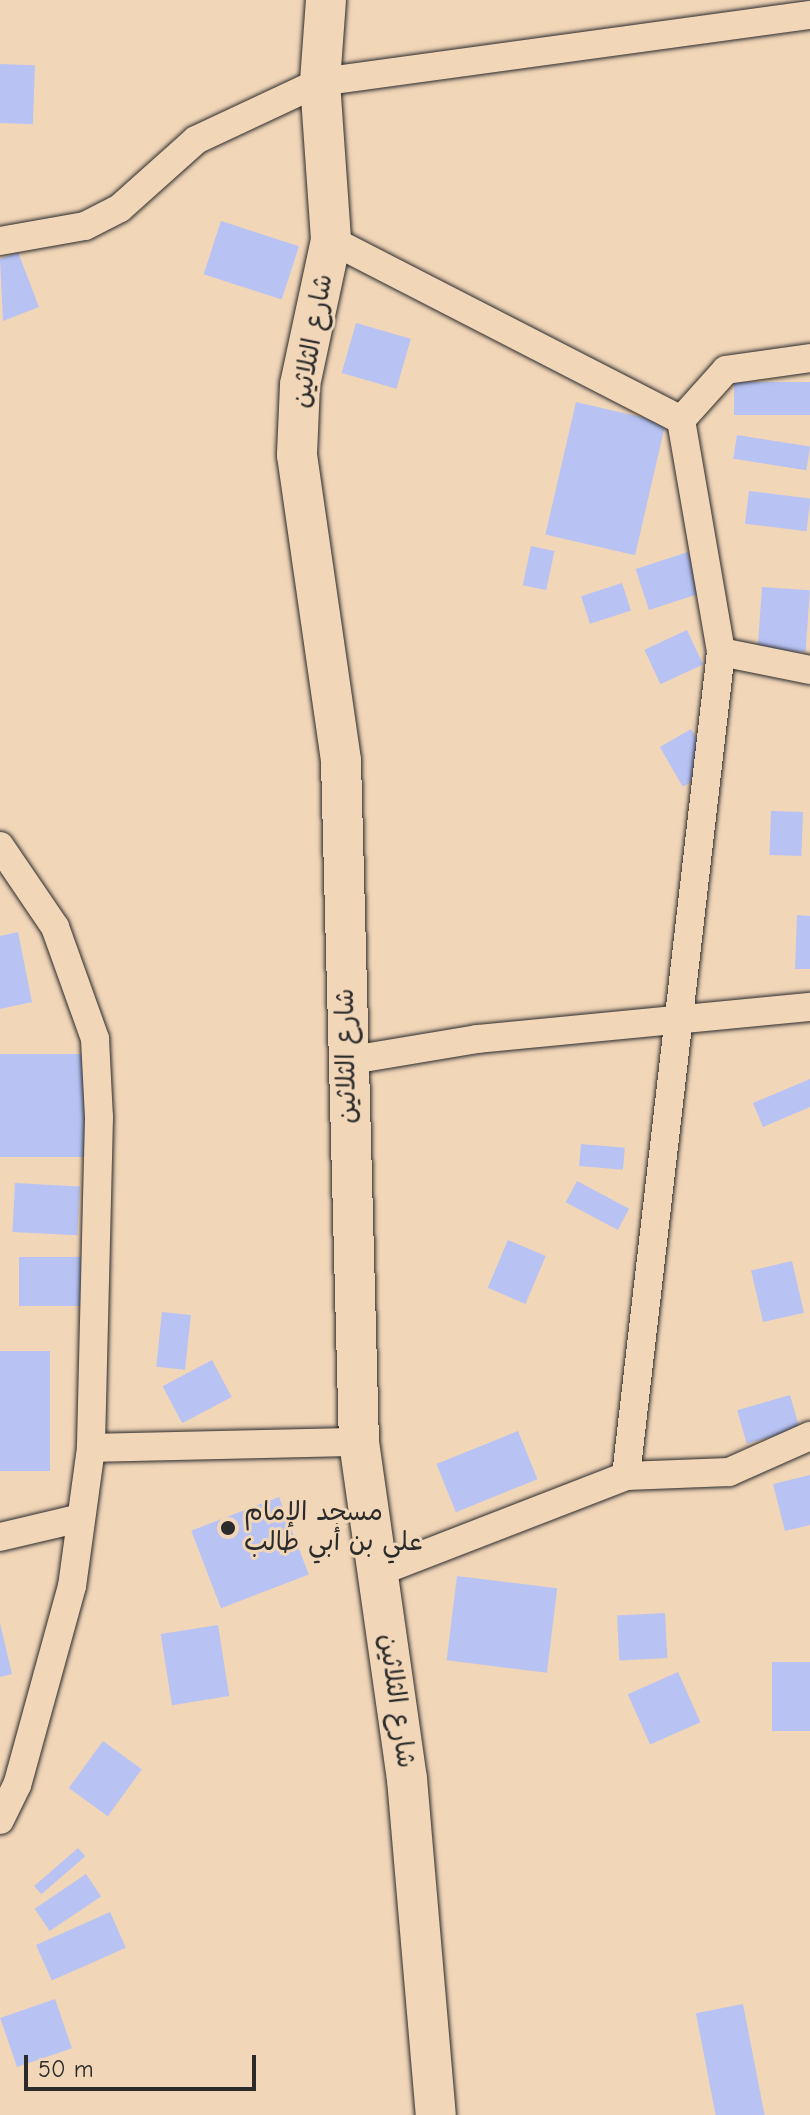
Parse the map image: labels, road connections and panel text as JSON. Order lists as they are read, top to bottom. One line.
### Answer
{"streets":{"street":["شارع الثلاثين"]},"places":["مسجد الإمام علي بن أبي طالب"],"scale_bar":"50 m"}
